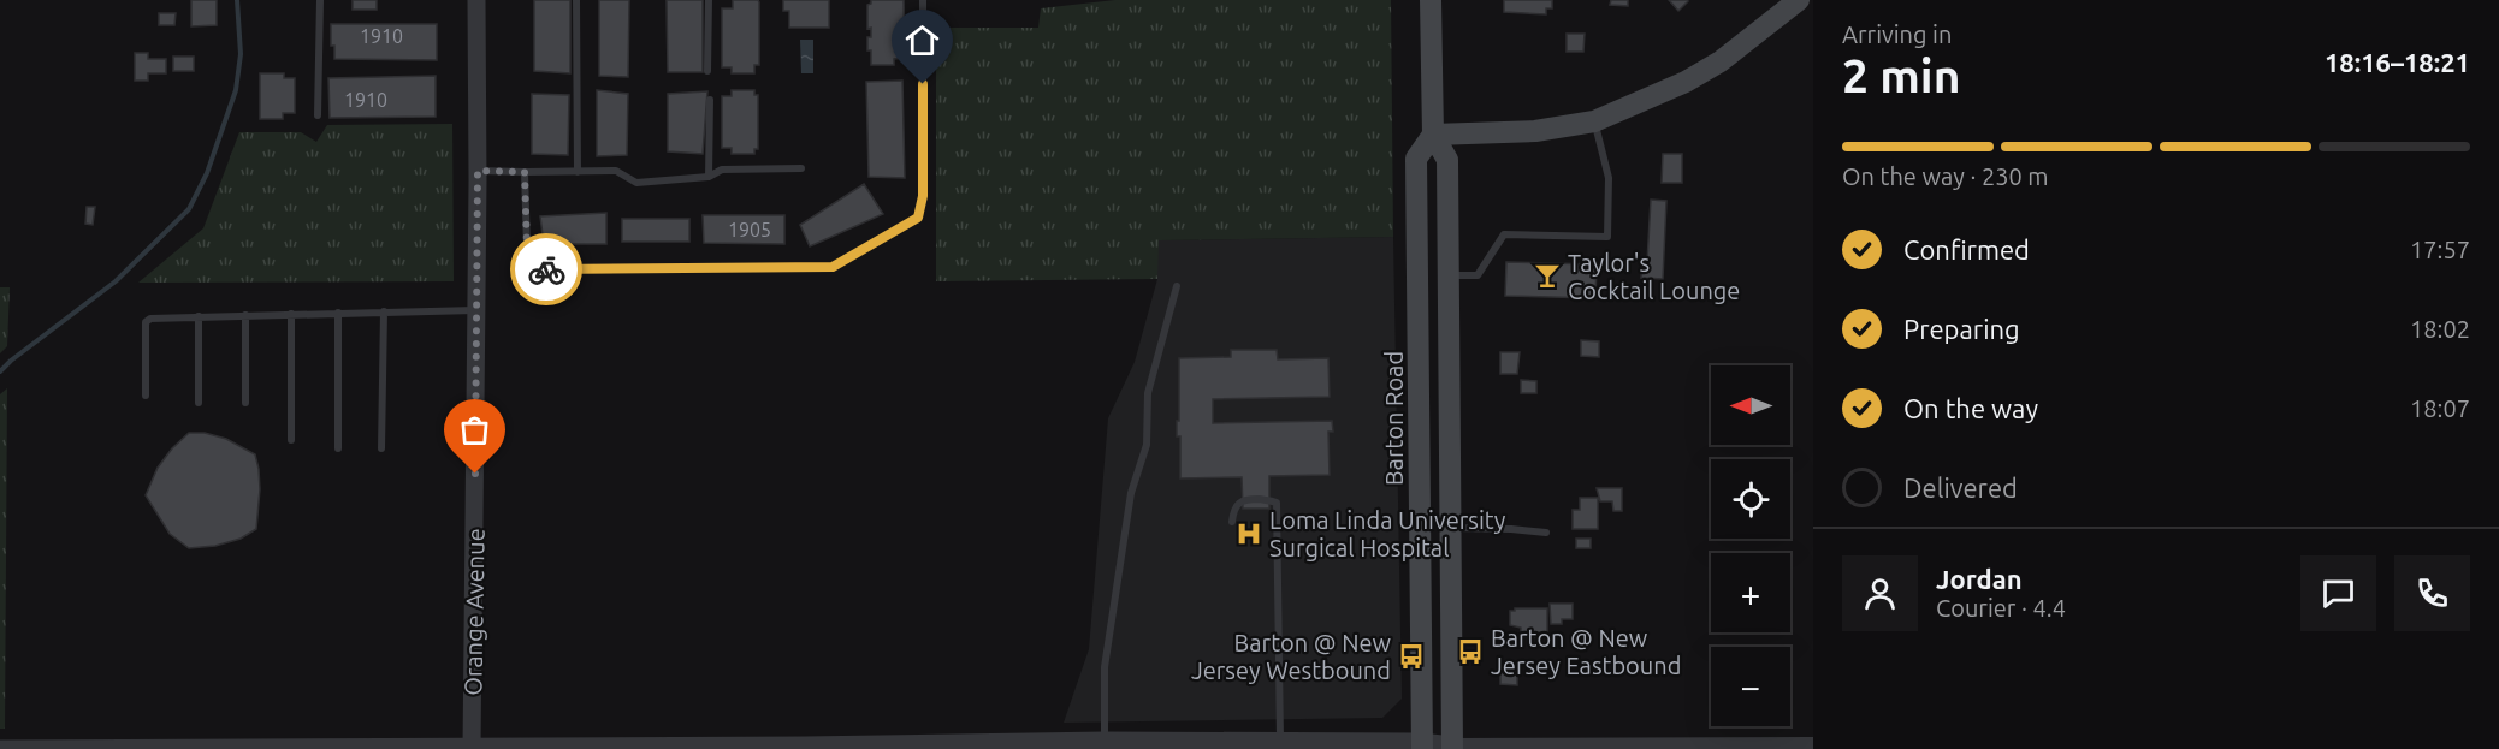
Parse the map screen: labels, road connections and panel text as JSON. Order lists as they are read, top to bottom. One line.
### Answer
{"streets":{"main road":["Barton Road"],"street":["Orange Avenue"]},"places":{"bar":["Taylor's Cocktail Lounge"],"hospital":["Loma Linda University Surgical Hospital"],"bus stop":["Barton @ New Jersey Eastbound","Barton @ New Jersey Westbound"]},"house_numbers":["1910","1910","1905"],"north":"left","page":{"heading":["2 min","Arriving in","18:16–18:21"],"panel":["Jordan","Courier · 4.4"],"bar":"On the way · 230 m","list":[["Confirmed","17:57"],["Preparing","18:02"],["On the way","18:07"],"Delivered"],"map_buttons":["+","−"]}}
